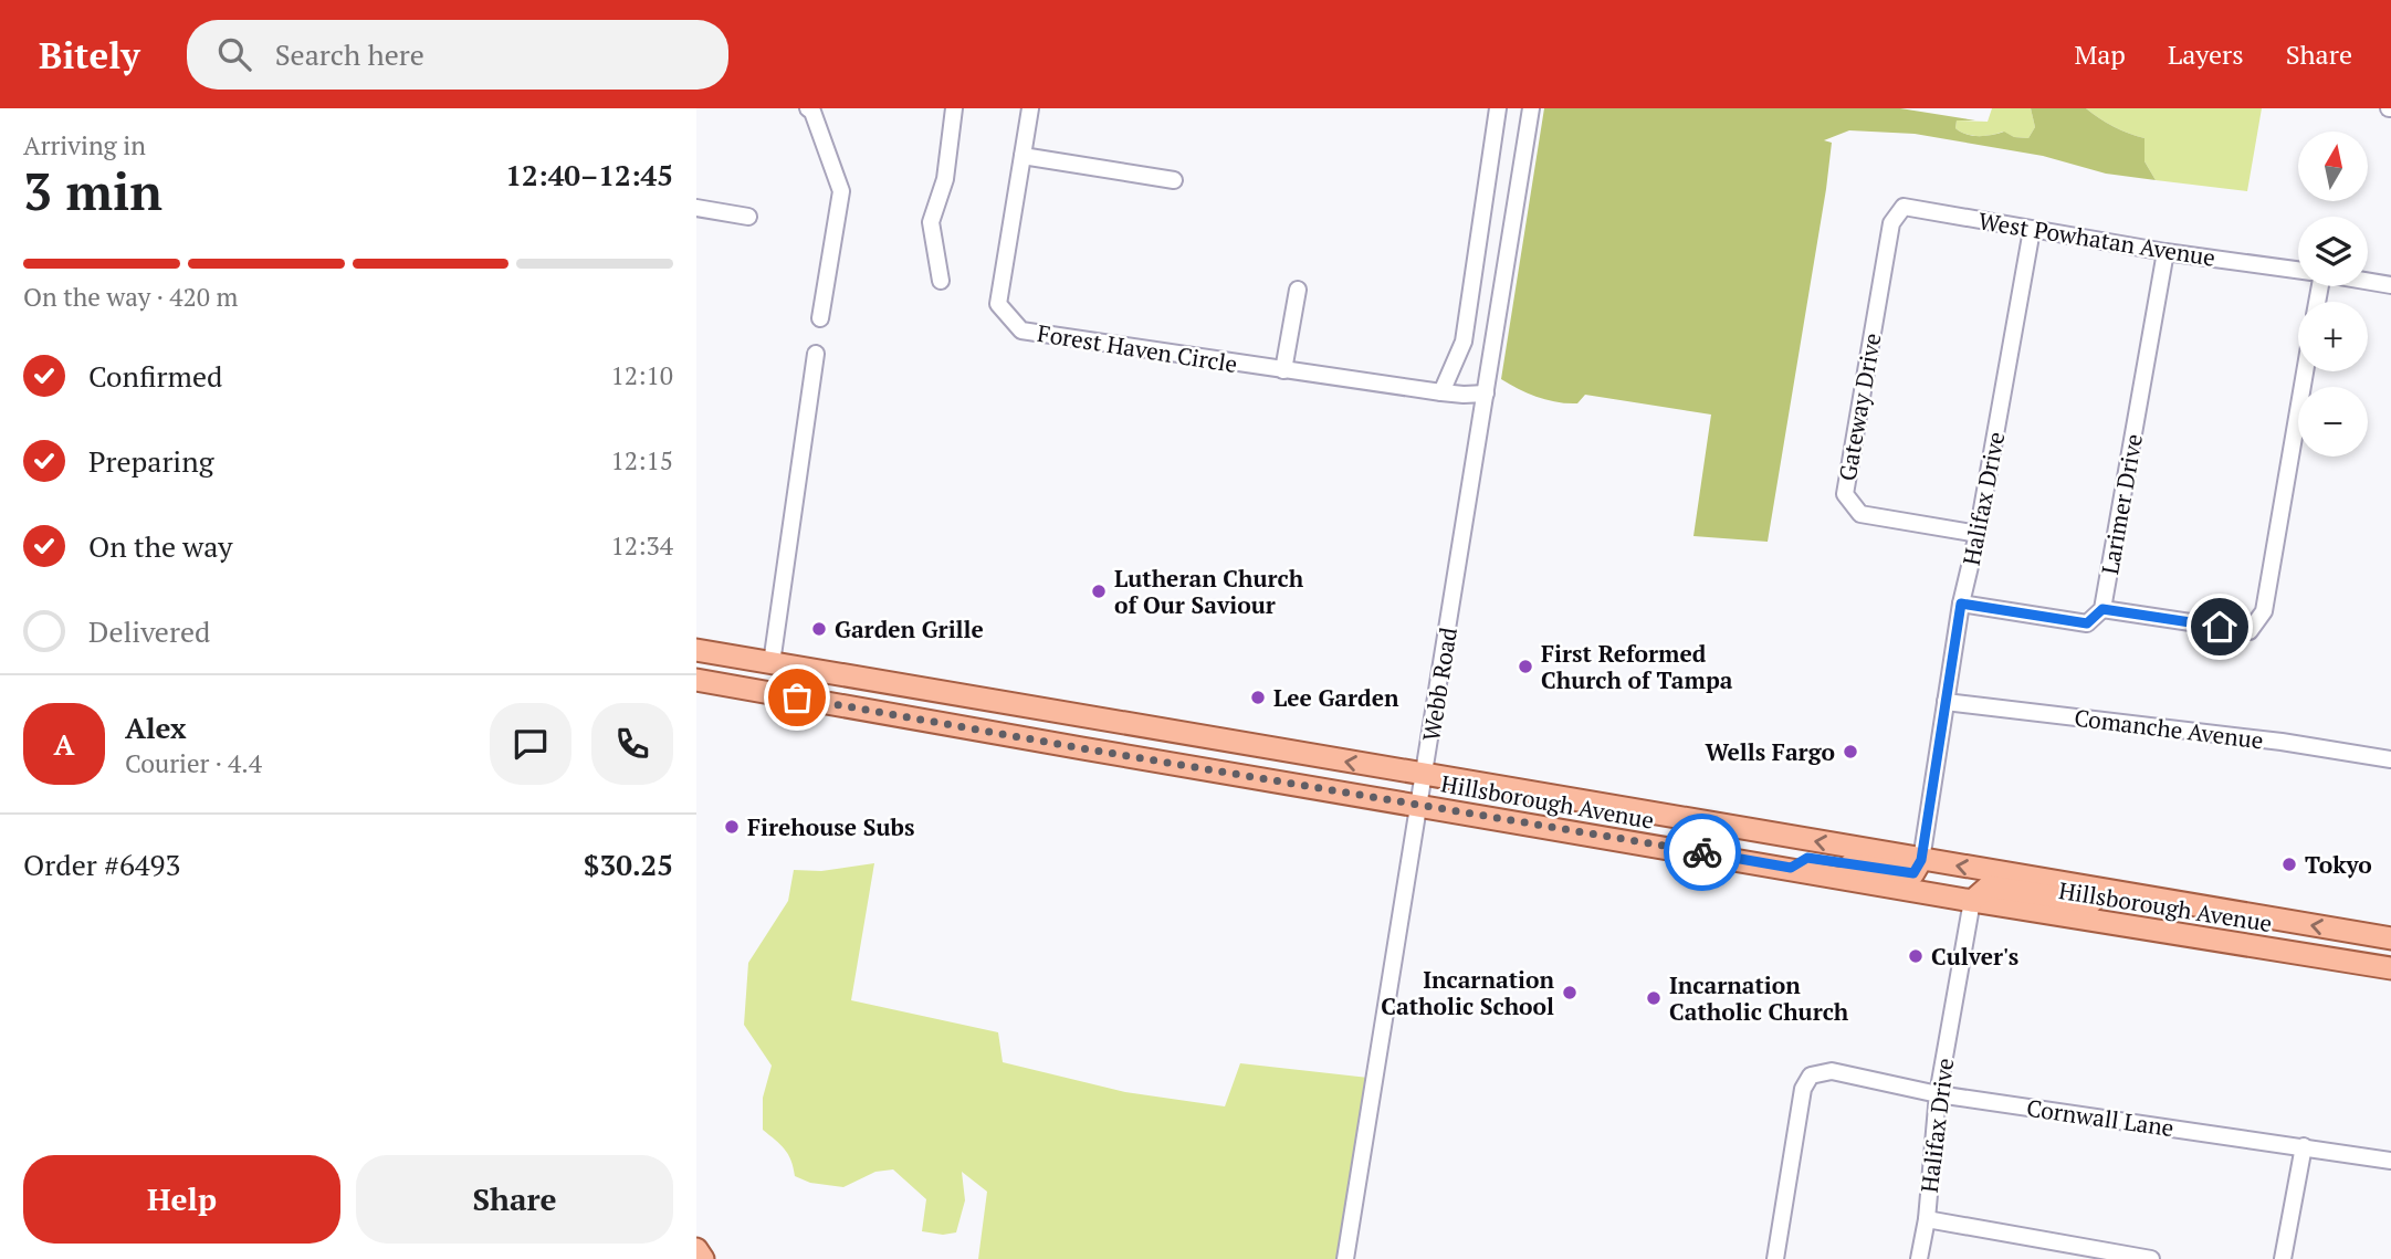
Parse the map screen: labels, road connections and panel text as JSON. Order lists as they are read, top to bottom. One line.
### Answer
{"streets":{"main road":["Hillsborough Avenue"],"street":["West Powhatan Avenue","Forest Haven Circle","Gateway Drive","Halifax Drive","Larimer Drive","Webb Road","Comanche Avenue","Cornwall Lane"]},"crossings":[["West Powhatan Avenue","Gateway Drive"],["West Powhatan Avenue","Halifax Drive"],["West Powhatan Avenue","Larimer Drive"],["Forest Haven Circle","Webb Road"],["Gateway Drive","Halifax Drive"],["Halifax Drive","Comanche Avenue"],["Halifax Drive","Hillsborough Avenue"],["Halifax Drive","Cornwall Lane"],["Webb Road","Hillsborough Avenue"]],"places":["Lutheran Church of Our Saviour","Garden Grille","First Reformed Church of Tampa","Lee Garden","Wells Fargo","Firehouse Subs","Tokyo","Culver's","Incarnation Catholic School","Incarnation Catholic Church"],"north":"top","page":{"header":"Bitely","search":"Search here","nav":["Map","Layers","Share"],"heading":["3 min","Arriving in","12:40–12:45"],"panel":["Alex","Courier · 4.4","Order #6493","$30.25"],"map_buttons":["+","−"],"bar":"On the way · 420 m","list":[["Confirmed","12:10"],["Preparing","12:15"],["On the way","12:34"],"Delivered"],"round":"A","buttons":["Help","Share"]}}
